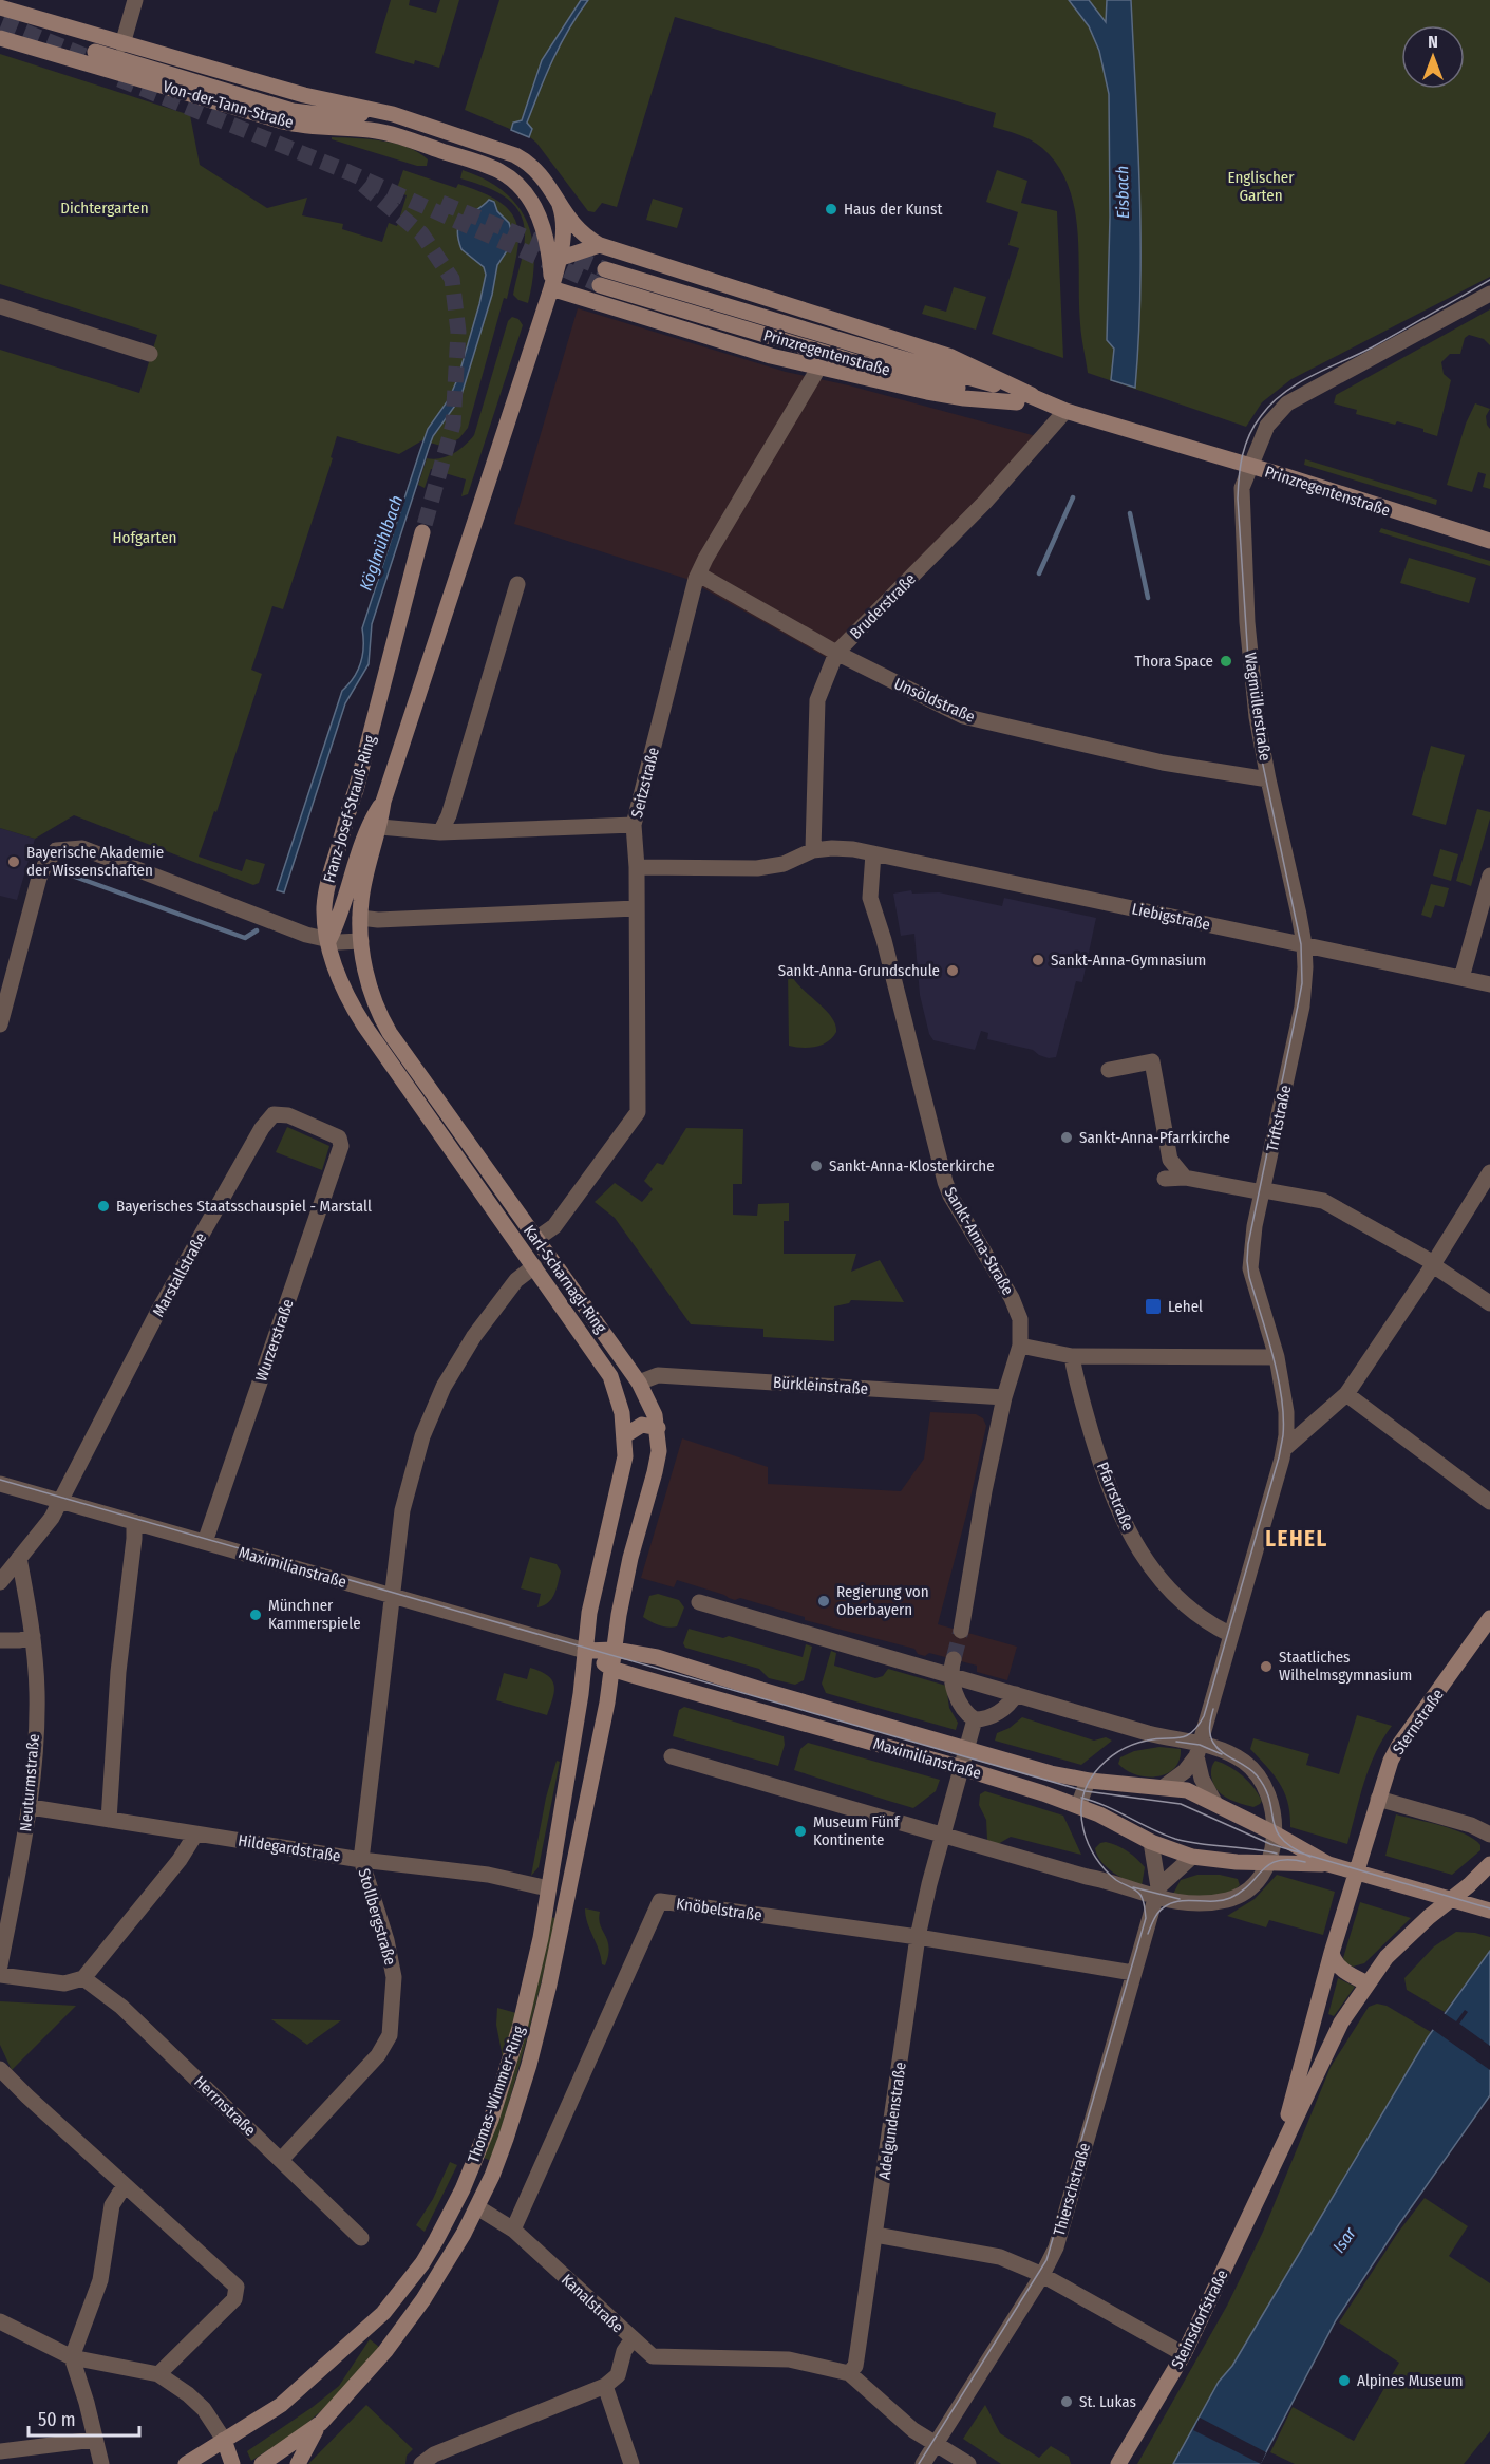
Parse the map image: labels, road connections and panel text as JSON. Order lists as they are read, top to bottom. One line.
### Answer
{"streets":{"main road":["Von-der-Tann-Straße","Prinzregentenstraße","Franz-Josef-Strauß-Ring","Karl-Scharnagl-Ring","Maximilianstraße","Sternstraße","Thomas-Wimmer-Ring","Steinsdorfstraße"],"street":["Bruderstraße","Unsöldstraße","Wagmüllerstraße","Seitzstraße","Liebigstraße","Triftstraße","Sankt-Anna-Straße","Marstallstraße","Wurzerstraße","Bürkleinstraße","Pfarrstraße","Neuturmstraße","Hildegardstraße","Knöbelstraße","Stollbergstraße","Herrnstraße","Adelgundenstraße","Thierschstraße","Kanalstraße"]},"crossings":[["Von-der-Tann-Straße","Prinzregentenstraße"],["Von-der-Tann-Straße","Franz-Josef-Strauß-Ring"],["Prinzregentenstraße","Bruderstraße"],["Prinzregentenstraße","Wagmüllerstraße"],["Bruderstraße","Unsöldstraße"],["Bruderstraße","Liebigstraße"],["Unsöldstraße","Wagmüllerstraße"],["Unsöldstraße","Seitzstraße"],["Wagmüllerstraße","Liebigstraße"],["Wagmüllerstraße","Triftstraße"],["Seitzstraße","Karl-Scharnagl-Ring"],["Franz-Josef-Strauß-Ring","Karl-Scharnagl-Ring"],["Liebigstraße","Triftstraße"],["Liebigstraße","Sankt-Anna-Straße"],["Sankt-Anna-Straße","Bürkleinstraße"],["Marstallstraße","Wurzerstraße"],["Marstallstraße","Maximilianstraße"],["Karl-Scharnagl-Ring","Bürkleinstraße"],["Karl-Scharnagl-Ring","Maximilianstraße"],["Karl-Scharnagl-Ring","Stollbergstraße"],["Karl-Scharnagl-Ring","Thomas-Wimmer-Ring"],["Wurzerstraße","Maximilianstraße"],["Maximilianstraße","Sternstraße"],["Maximilianstraße","Stollbergstraße"],["Maximilianstraße","Thomas-Wimmer-Ring"],["Maximilianstraße","Adelgundenstraße"],["Maximilianstraße","Thierschstraße"],["Maximilianstraße","Steinsdorfstraße"],["Sternstraße","Steinsdorfstraße"],["Neuturmstraße","Hildegardstraße"],["Hildegardstraße","Stollbergstraße"],["Hildegardstraße","Thomas-Wimmer-Ring"],["Knöbelstraße","Adelgundenstraße"],["Knöbelstraße","Thierschstraße"],["Knöbelstraße","Kanalstraße"],["Stollbergstraße","Herrnstraße"],["Thomas-Wimmer-Ring","Kanalstraße"]],"districts":["LEHEL"],"water":["Eisbach","Köglmühlbach","Isar"],"parks":["Englischer Garten","Dichtergarten","Hofgarten"],"places":{"other":["Haus der Kunst","Thora Space","Bayerische Akademie der Wissenschaften","Sankt-Anna-Gymnasium","Sankt-Anna-Grundschule","Sankt-Anna-Pfarrkirche","Sankt-Anna-Klosterkirche","Bayerisches Staatsschauspiel - Marstall","Regierung von Oberbayern","Münchner Kammerspiele","Staatliches Wilhelmsgymnasium","Museum Fünf Kontinente","Alpines Museum","St. Lukas"],"transit":["Lehel"]},"scale_bar":"50 m","north":"top"}
